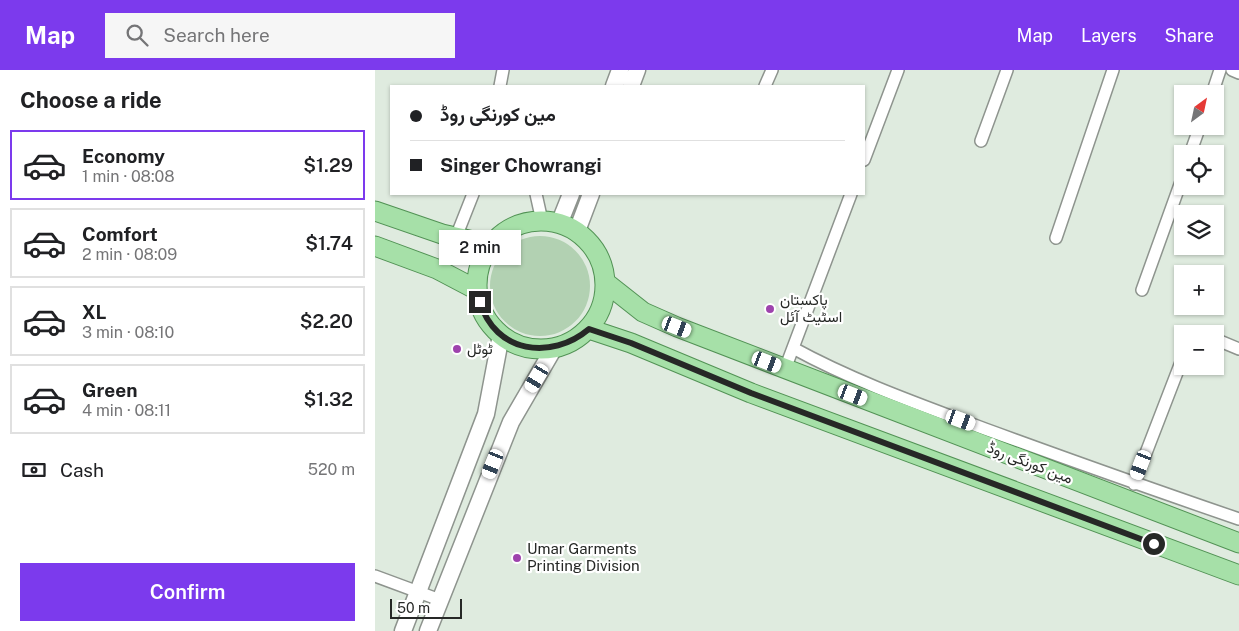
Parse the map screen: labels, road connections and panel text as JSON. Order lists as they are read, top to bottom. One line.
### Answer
{"streets":{"main road":["مین کورنگی روڈ"]},"places":["پاکستان اسٹیٹ آئل","ٹوٹل","Umar Garments Printing Division"],"scale_bar":"50 m","north":"top right","page":{"header":"Map","search":"Search here","nav":["Map","Layers","Share"],"heading":"Choose a ride","map_buttons":["+","−"],"banner":["مین کورنگی روڈ","Singer Chowrangi"],"list":[{"name":"Economy","note":"1 min · 08:08","value":"$1.29"},{"name":"Comfort","note":"2 min · 08:09","value":"$1.74"},{"name":"XL","note":"3 min · 08:10","value":"$2.20"},{"name":"Green","note":"4 min · 08:11","value":"$1.32"}],"bubble":"2 min","pay":["Cash","520 m"],"buttons":"Confirm","scale":"50 m"}}
